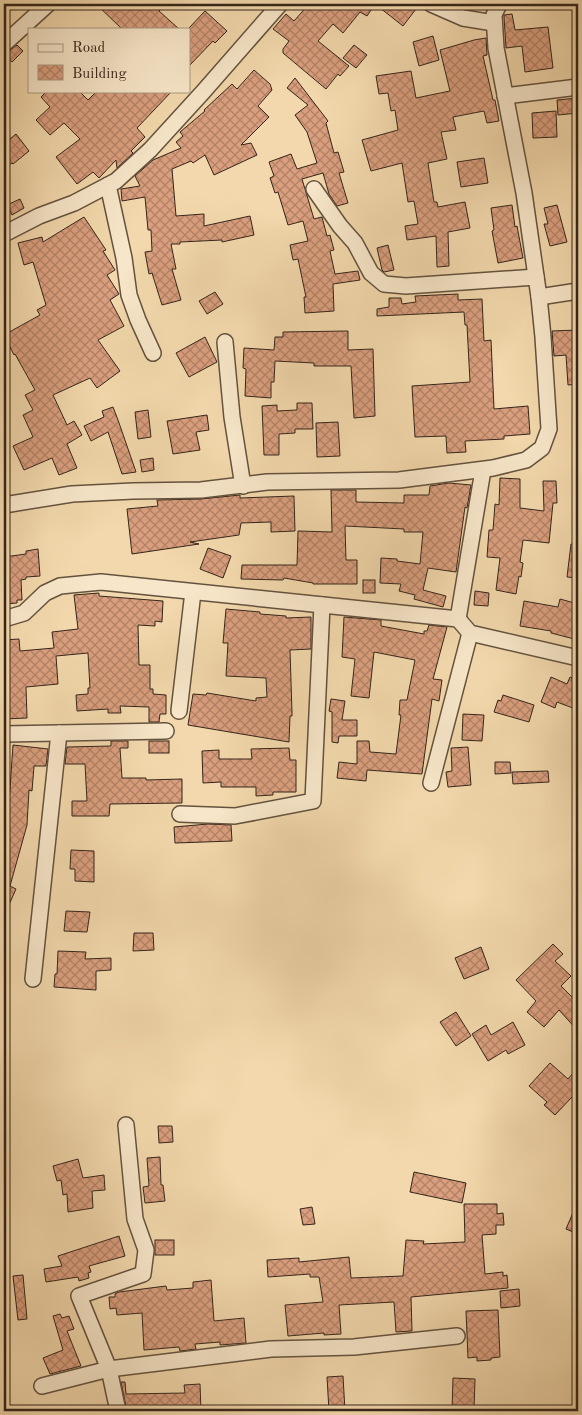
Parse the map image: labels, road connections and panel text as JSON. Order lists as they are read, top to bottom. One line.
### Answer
{"legend":["Road","Building"]}
